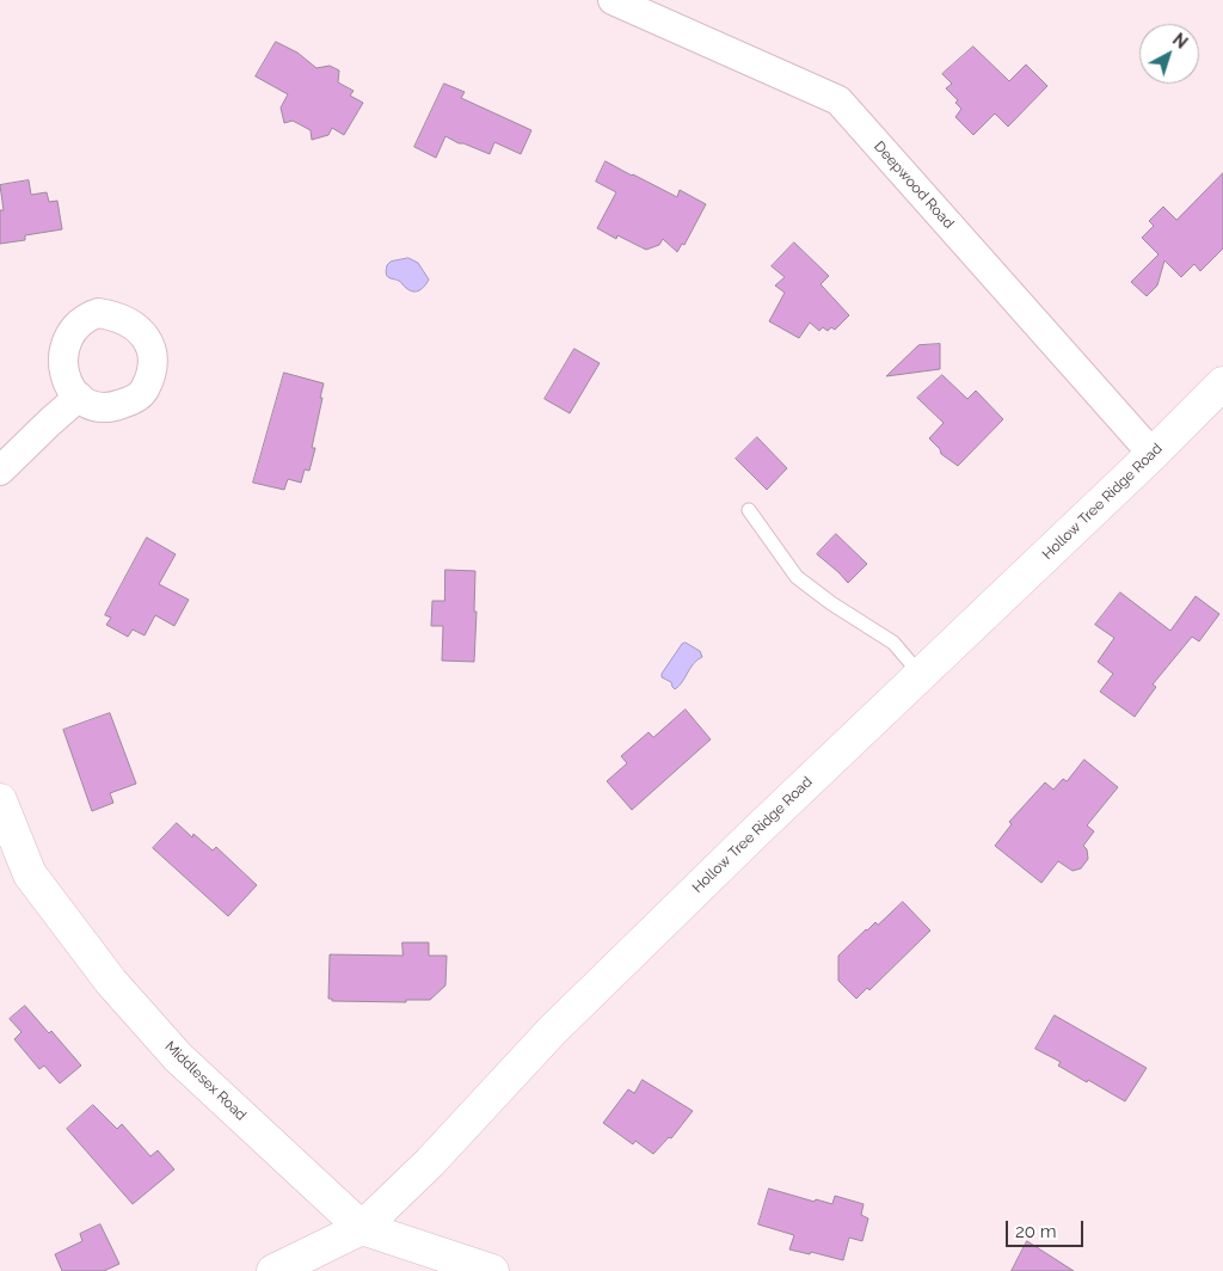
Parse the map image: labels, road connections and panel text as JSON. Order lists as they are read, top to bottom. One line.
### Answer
{"streets":{"street":["Deepwood Road","Hollow Tree Ridge Road","Middlesex Road"]},"crossings":[["Deepwood Road","Hollow Tree Ridge Road"],["Hollow Tree Ridge Road","Middlesex Road"]],"scale_bar":"20 m","north":"top right"}
